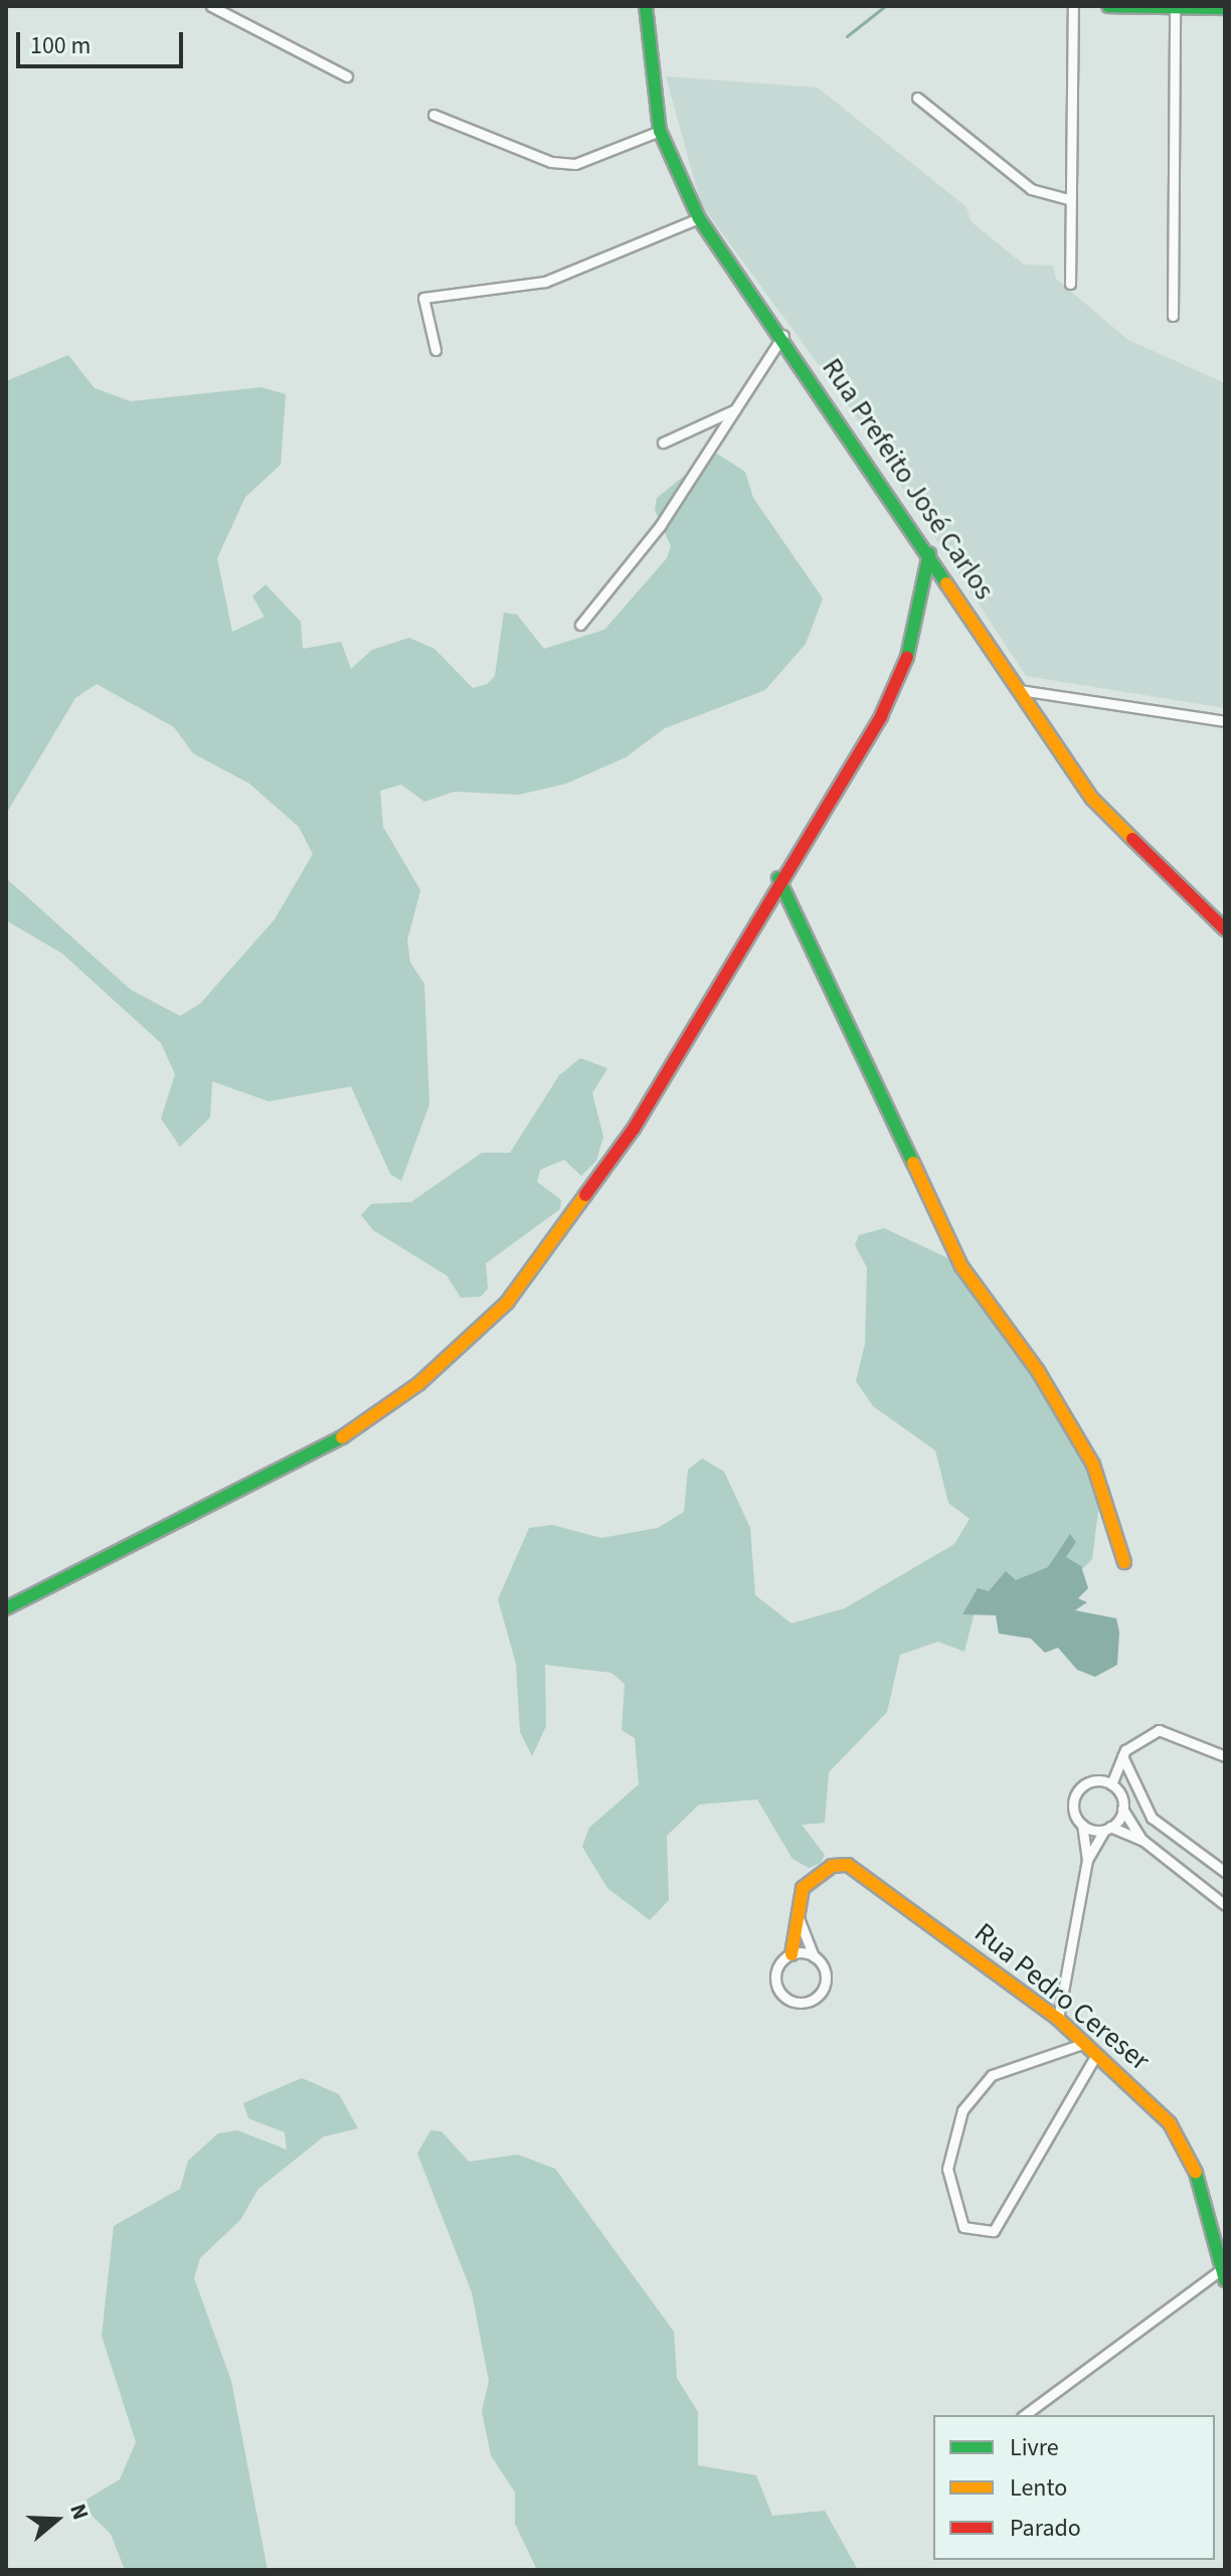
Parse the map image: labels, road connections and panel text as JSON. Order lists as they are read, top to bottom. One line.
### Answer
{"streets":{"street":["Rua Prefeito José Carlos","Rua Pedro Cereser"]},"legend":["Livre","Lento","Parado"],"scale_bar":"100 m","north":"right"}
